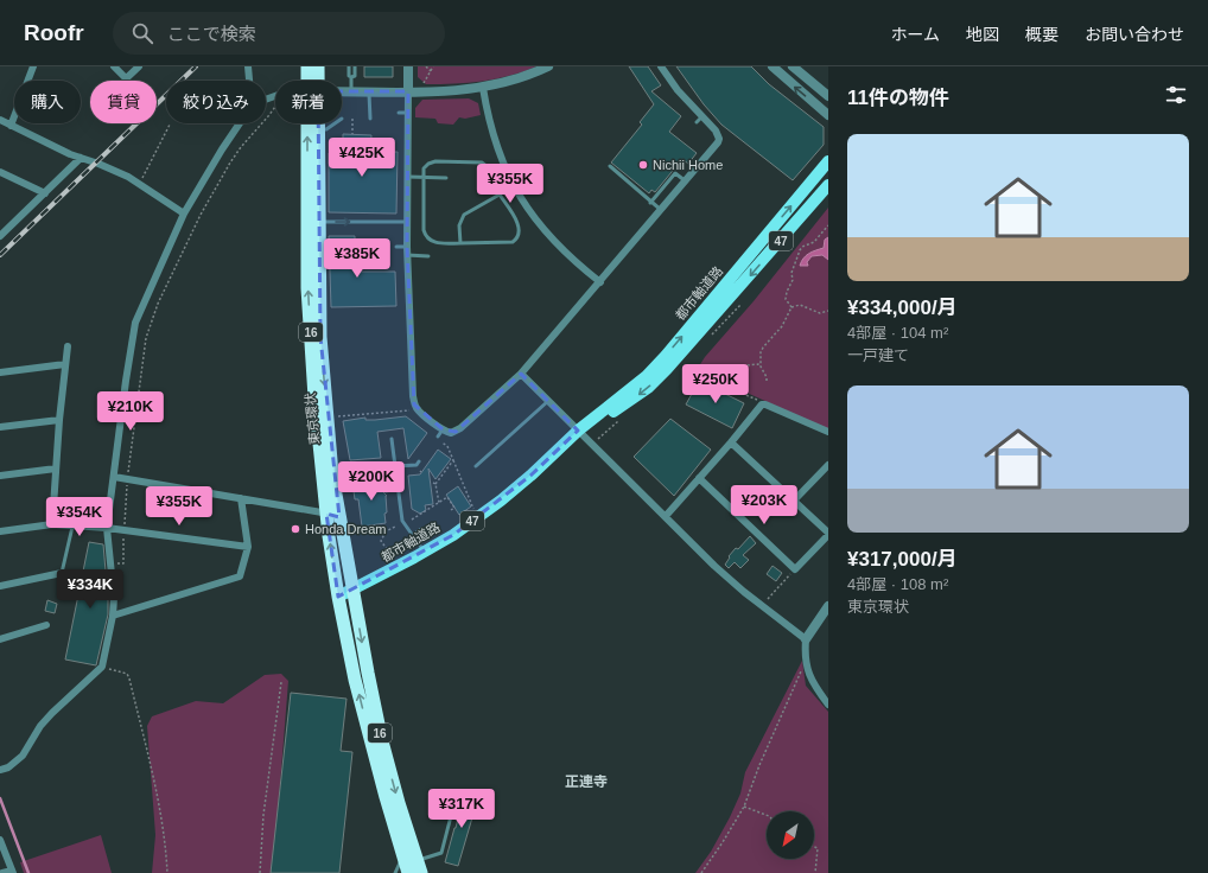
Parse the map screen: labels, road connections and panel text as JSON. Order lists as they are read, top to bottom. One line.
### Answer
{"streets":{"highway":["16","東京環状"],"main road":["47","都市軸道路"]},"crossings":[["都市軸道路","東京環状"]],"districts":["正連寺"],"places":["Nichii Home","Honda Dream"],"north":"bottom left","page":{"header":"Roofr","search":"ここで検索","nav":["ホーム","地図","概要","お問い合わせ"],"heading":"11件の物件","chip":["購入","賃貸","絞り込み","新着"],"list":[{"name":"¥334,000/月","note":"4部屋 · 104 m² · 一戸建て"},{"name":"¥317,000/月","note":"4部屋 · 108 m² · 東京環状"}],"price":["¥425K","¥355K","¥385K","¥250K","¥210K","¥200K","¥203K","¥355K","¥354K","¥334K","¥317K"]}}
